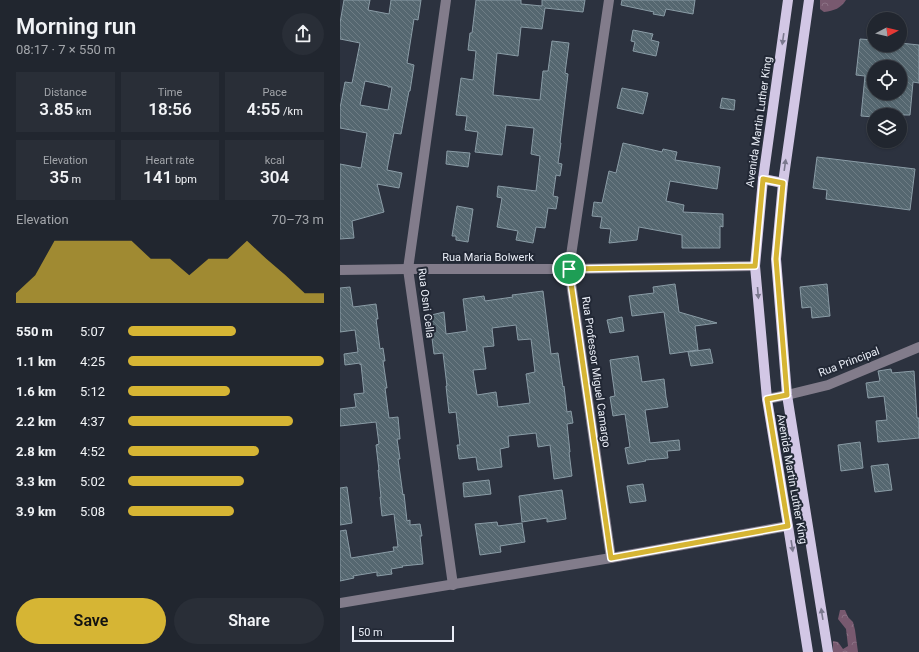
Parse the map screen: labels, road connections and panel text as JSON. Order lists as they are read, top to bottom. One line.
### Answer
{"streets":{"main road":["Avenida Martin Luther King"],"street":["Rua Maria Bolwerk","Rua Osni Cella","Rua Principal","Rua Professor Miguel Camargo"]},"crossings":[["Avenida Martin Luther King","Rua Maria Bolwerk"],["Avenida Martin Luther King","Rua Principal"],["Rua Maria Bolwerk","Rua Osni Cella"],["Rua Maria Bolwerk","Rua Professor Miguel Camargo"]],"scale_bar":"50 m","north":"right","page":{"heading":["Morning run","08:17 · 7 × 550 m"],"stats":[["Distance","3.85 km"],["Time","18:56"],["Pace","4:55 /km"],["Elevation","35 m"],["Heart rate","141 bpm"],["kcal","304"]],"chart":["Elevation","70–73 m"],"list":[{"name":"550 m","note":"5:07"},{"name":"1.1 km","note":"4:25"},{"name":"1.6 km","note":"5:12"},{"name":"2.2 km","note":"4:37"},{"name":"2.8 km","note":"4:52"},{"name":"3.3 km","note":"5:02"},{"name":"3.9 km","note":"5:08"}],"buttons":["Save","Share"],"scale":"50 m"}}
